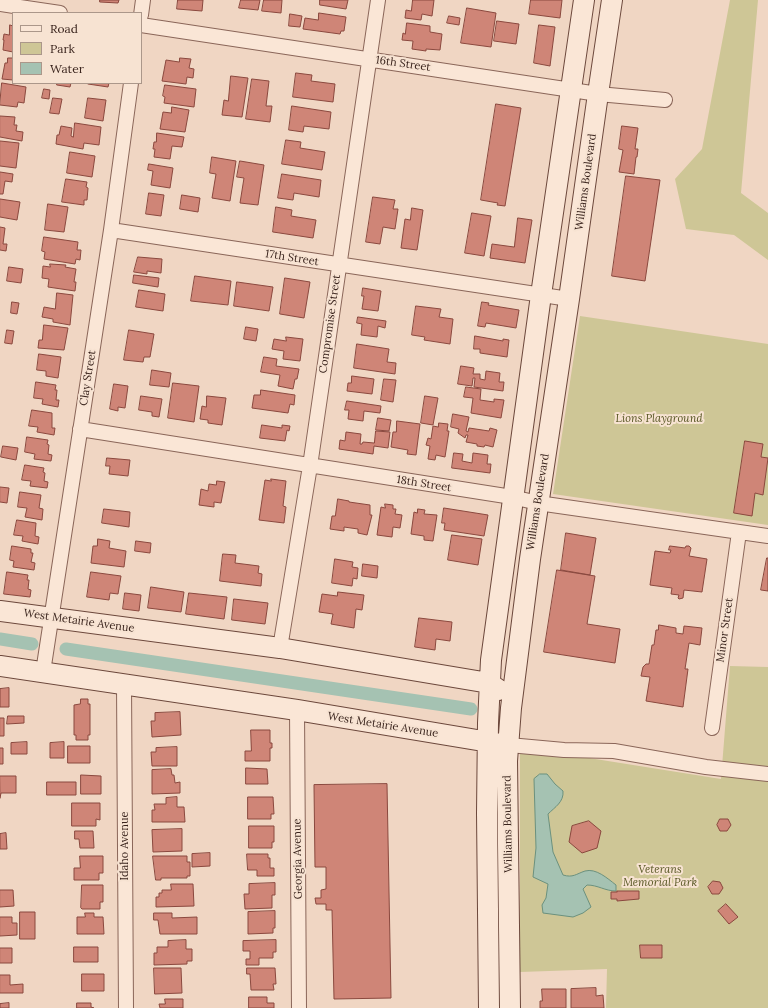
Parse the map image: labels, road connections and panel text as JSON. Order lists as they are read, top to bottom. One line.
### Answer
{"streets":{"main road":["Williams Boulevard","West Metairie Avenue"],"street":["16th Street","17th Street","Compromise Street","Clay Street","18th Street","Minor Street","Idaho Avenue","Georgia Avenue"]},"crossings":[["16th Street","Williams Boulevard"],["16th Street","Compromise Street"],["Williams Boulevard","17th Street"],["Williams Boulevard","18th Street"],["Williams Boulevard","West Metairie Avenue"],["17th Street","Compromise Street"],["17th Street","Clay Street"],["Compromise Street","18th Street"],["Compromise Street","West Metairie Avenue"],["Clay Street","18th Street"],["Clay Street","West Metairie Avenue"],["18th Street","Minor Street"],["West Metairie Avenue","Idaho Avenue"],["West Metairie Avenue","Georgia Avenue"]],"parks":["Lions Playground","Veterans Memorial Park"],"legend":["Road","Park","Water"]}
